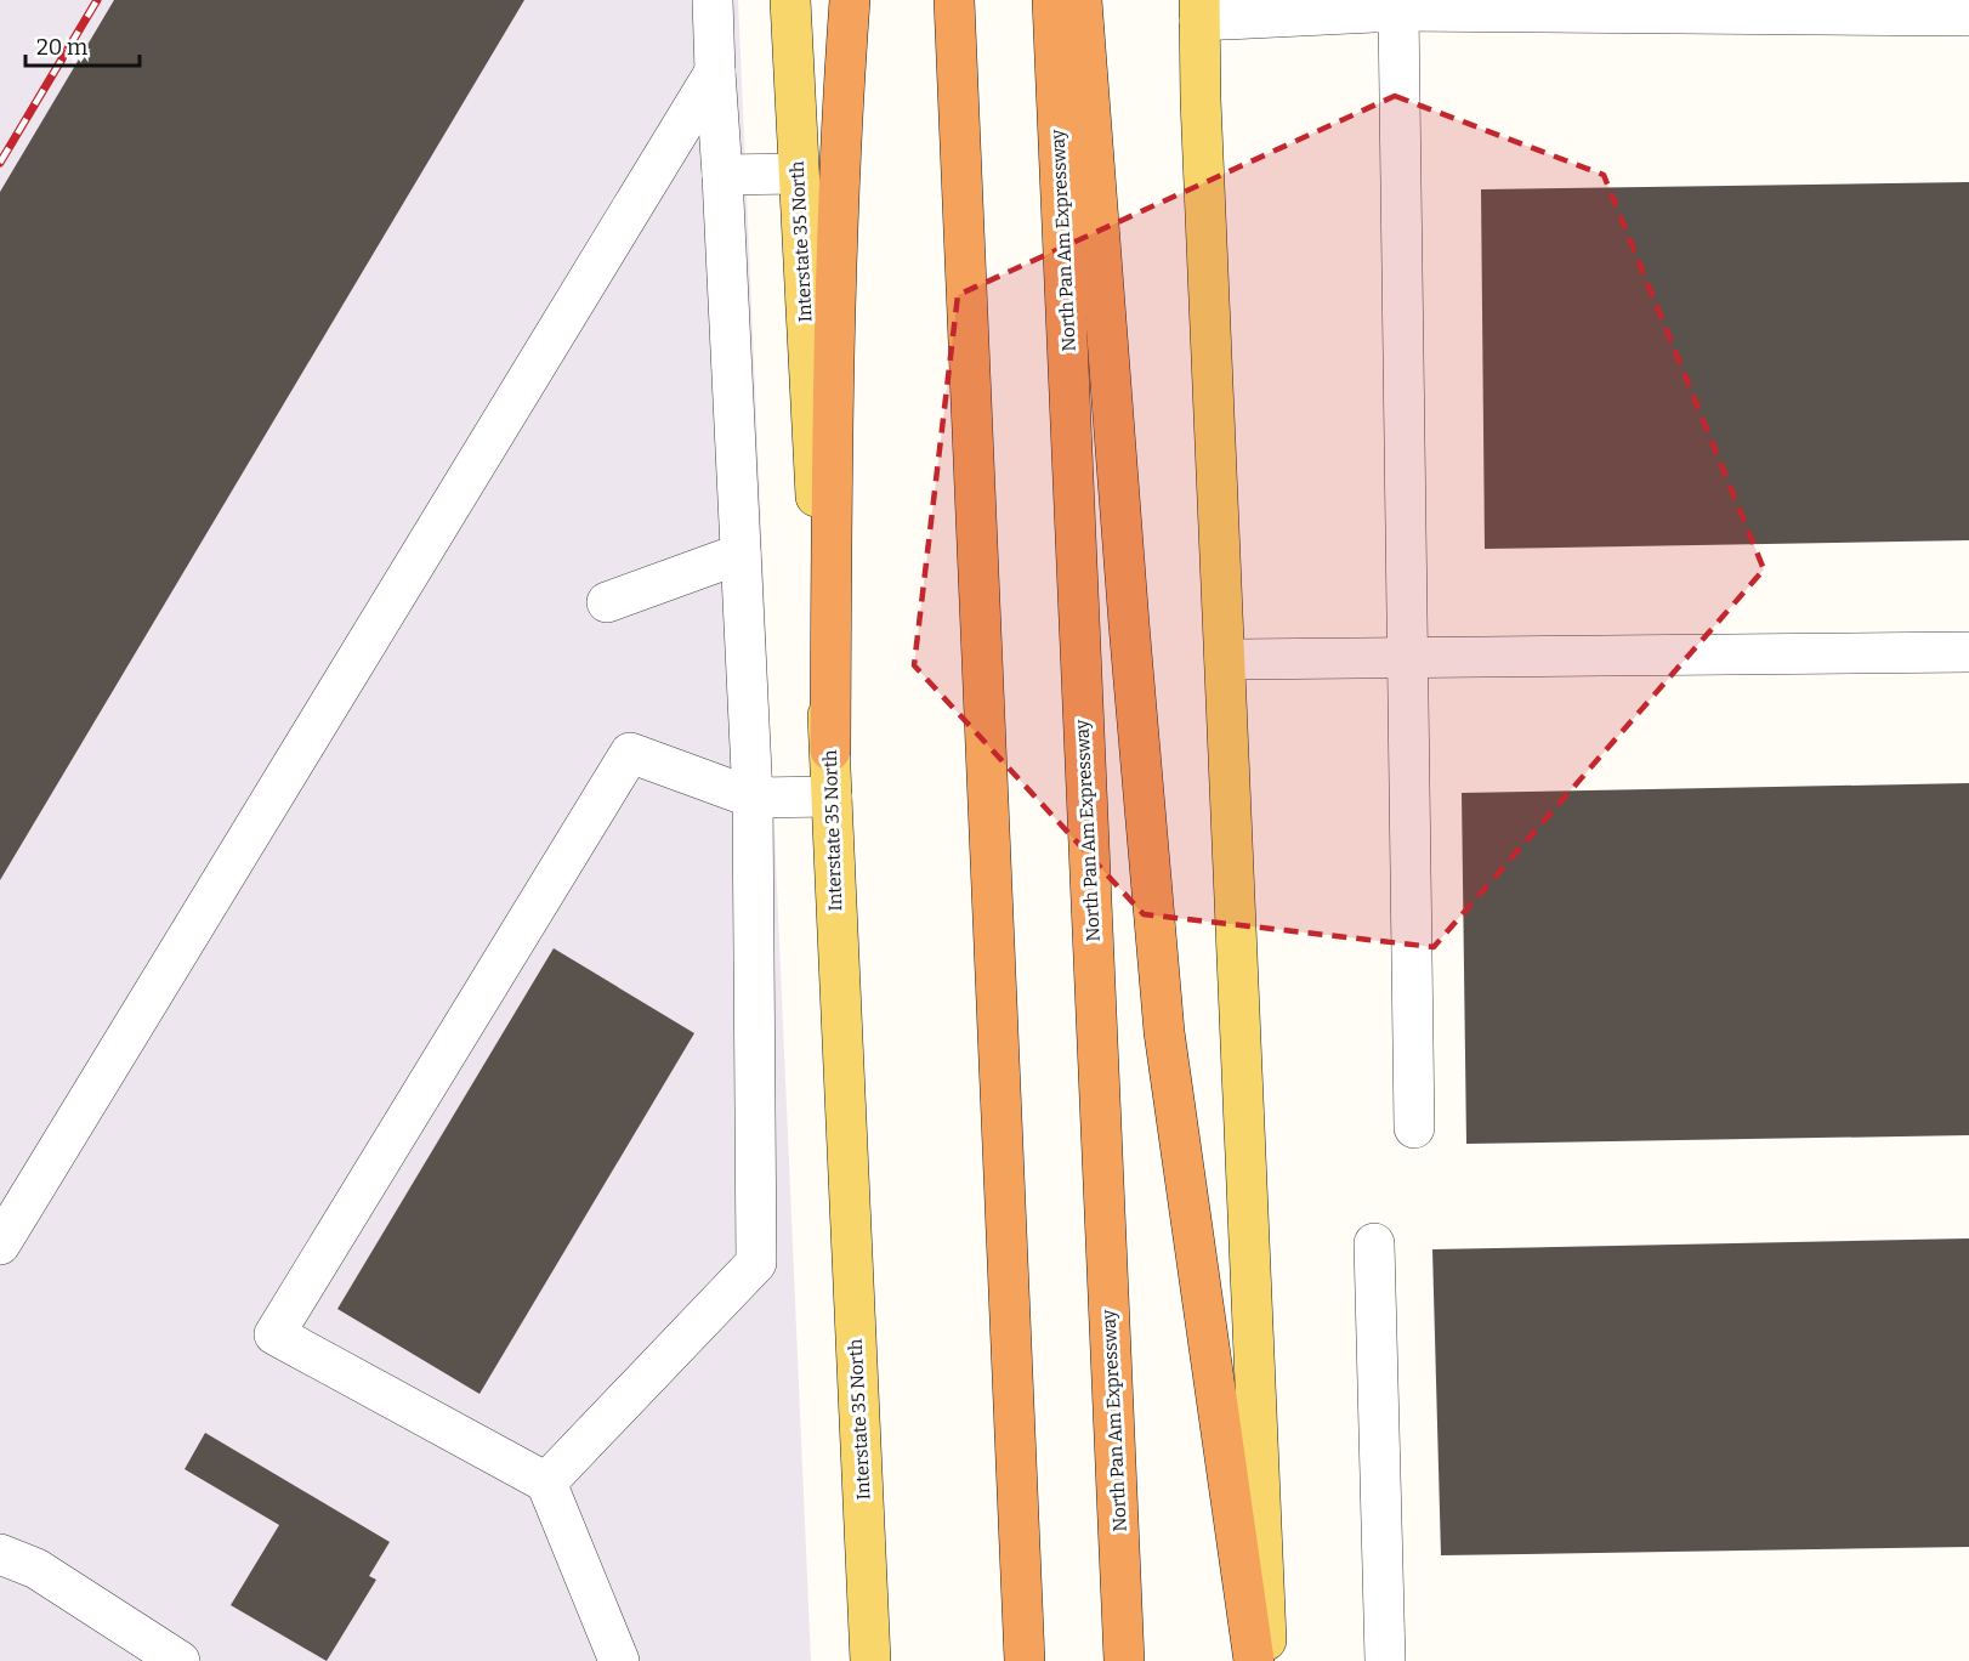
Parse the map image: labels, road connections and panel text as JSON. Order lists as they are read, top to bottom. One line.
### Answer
{"streets":{"highway":["North Pan Am Expressway"],"main road":["Interstate 35 North"]},"scale_bar":"20 m"}
